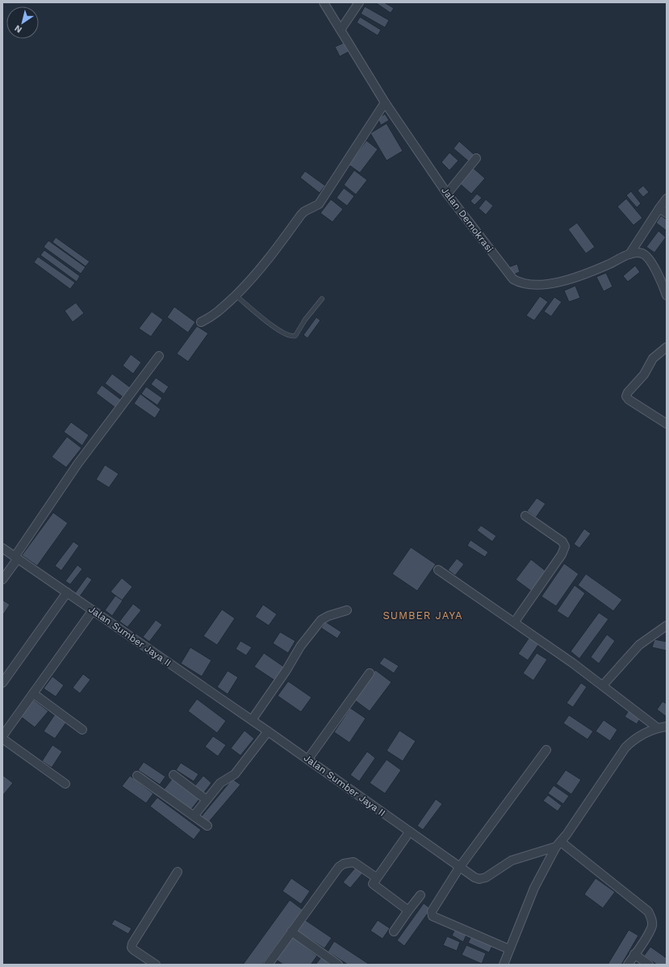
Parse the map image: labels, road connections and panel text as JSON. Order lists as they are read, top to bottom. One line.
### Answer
{"streets":{"street":["Jalan Demokrasi","Jalan Sumber Jaya II"]},"districts":["SUMBER JAYA"],"north":"bottom left"}
